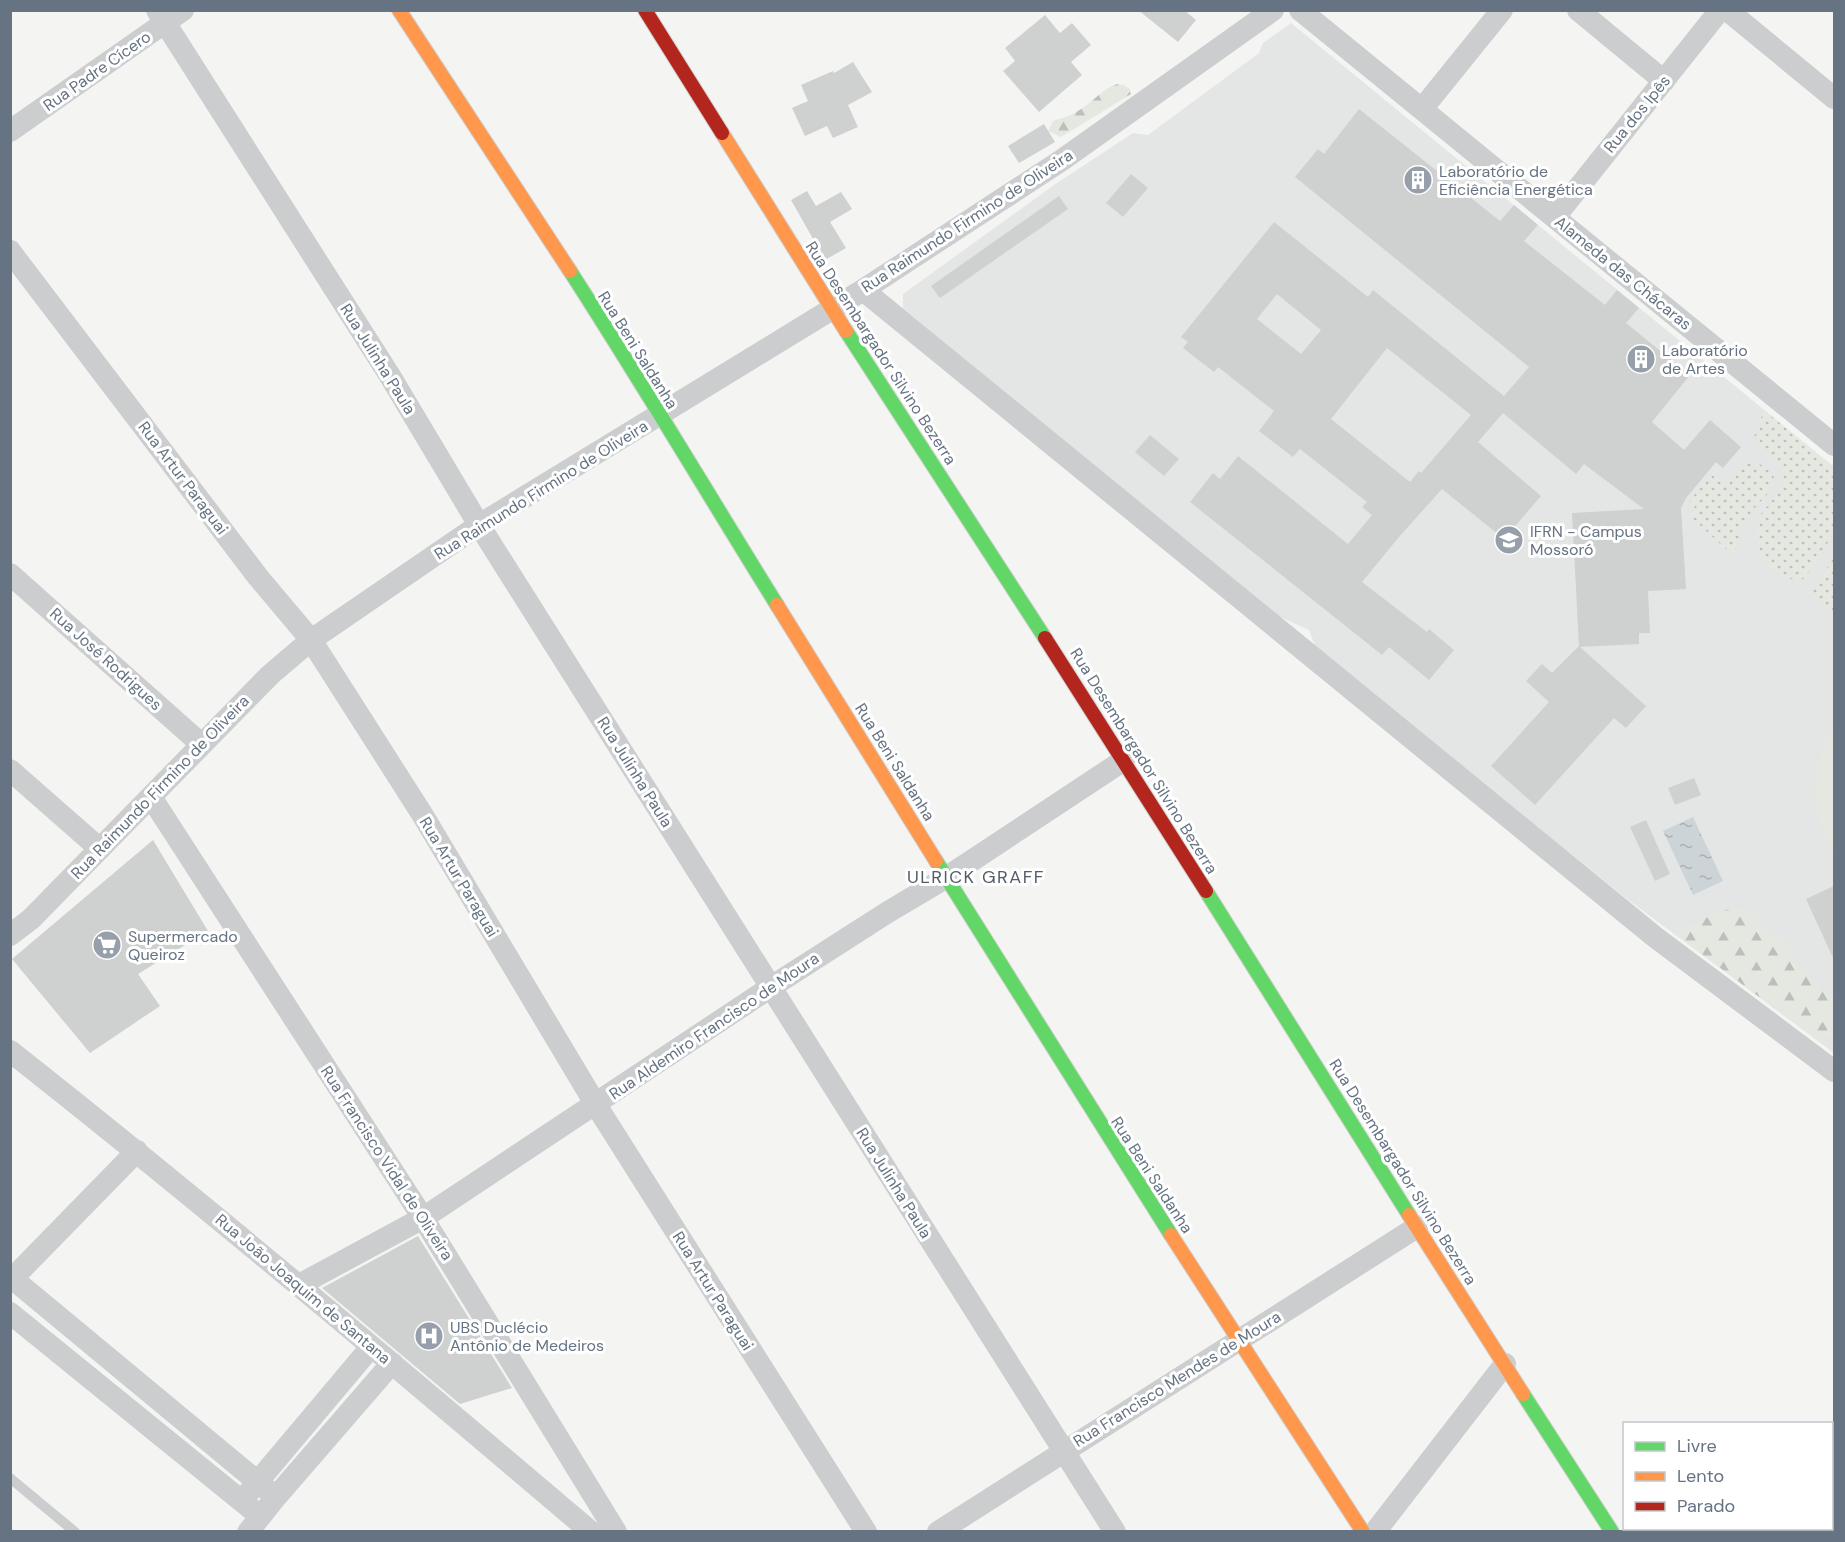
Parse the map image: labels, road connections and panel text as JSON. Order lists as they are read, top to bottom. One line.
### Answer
{"streets":{"street":["Rua Padre Cícero","Rua dos Ipês","Rua Raimundo Firmino de Oliveira","Alameda das Chácaras","Rua Beni Saldanha","Rua Desembargador Silvino Bezerra","Rua Julinha Paula","Rua Artur Paraguai","Rua José Rodrigues","Rua Aldemiro Francisco de Moura","Rua Francisco Vidal de Oliveira","Rua João Joaquim de Santana","Rua Francisco Mendes de Moura"]},"crossings":[["Rua Padre Cícero","Rua Julinha Paula"],["Rua dos Ipês","Alameda das Chácaras"],["Rua Raimundo Firmino de Oliveira","Rua Beni Saldanha"],["Rua Raimundo Firmino de Oliveira","Rua Desembargador Silvino Bezerra"],["Rua Raimundo Firmino de Oliveira","Rua Julinha Paula"],["Rua Raimundo Firmino de Oliveira","Rua Artur Paraguai"],["Rua Raimundo Firmino de Oliveira","Rua José Rodrigues"],["Rua Raimundo Firmino de Oliveira","Rua Francisco Vidal de Oliveira"],["Rua Beni Saldanha","Rua Aldemiro Francisco de Moura"],["Rua Beni Saldanha","Rua Francisco Mendes de Moura"],["Rua Desembargador Silvino Bezerra","Rua Aldemiro Francisco de Moura"],["Rua Desembargador Silvino Bezerra","Rua Francisco Mendes de Moura"],["Rua Julinha Paula","Rua Aldemiro Francisco de Moura"],["Rua Julinha Paula","Rua Francisco Mendes de Moura"],["Rua Artur Paraguai","Rua Aldemiro Francisco de Moura"],["Rua Aldemiro Francisco de Moura","Rua Francisco Vidal de Oliveira"],["Rua Aldemiro Francisco de Moura","Rua João Joaquim de Santana"]],"districts":["ULRICK GRAFF"],"places":{"building":["Laboratório de Eficiência Energética","Laboratório de Artes"],"school or university":["IFRN - Campus Mossoró"],"supermarket":["Supermercado Queiroz"],"hospital":["UBS Duclécio Antônio de Medeiros"]},"legend":["Livre","Lento","Parado"]}
